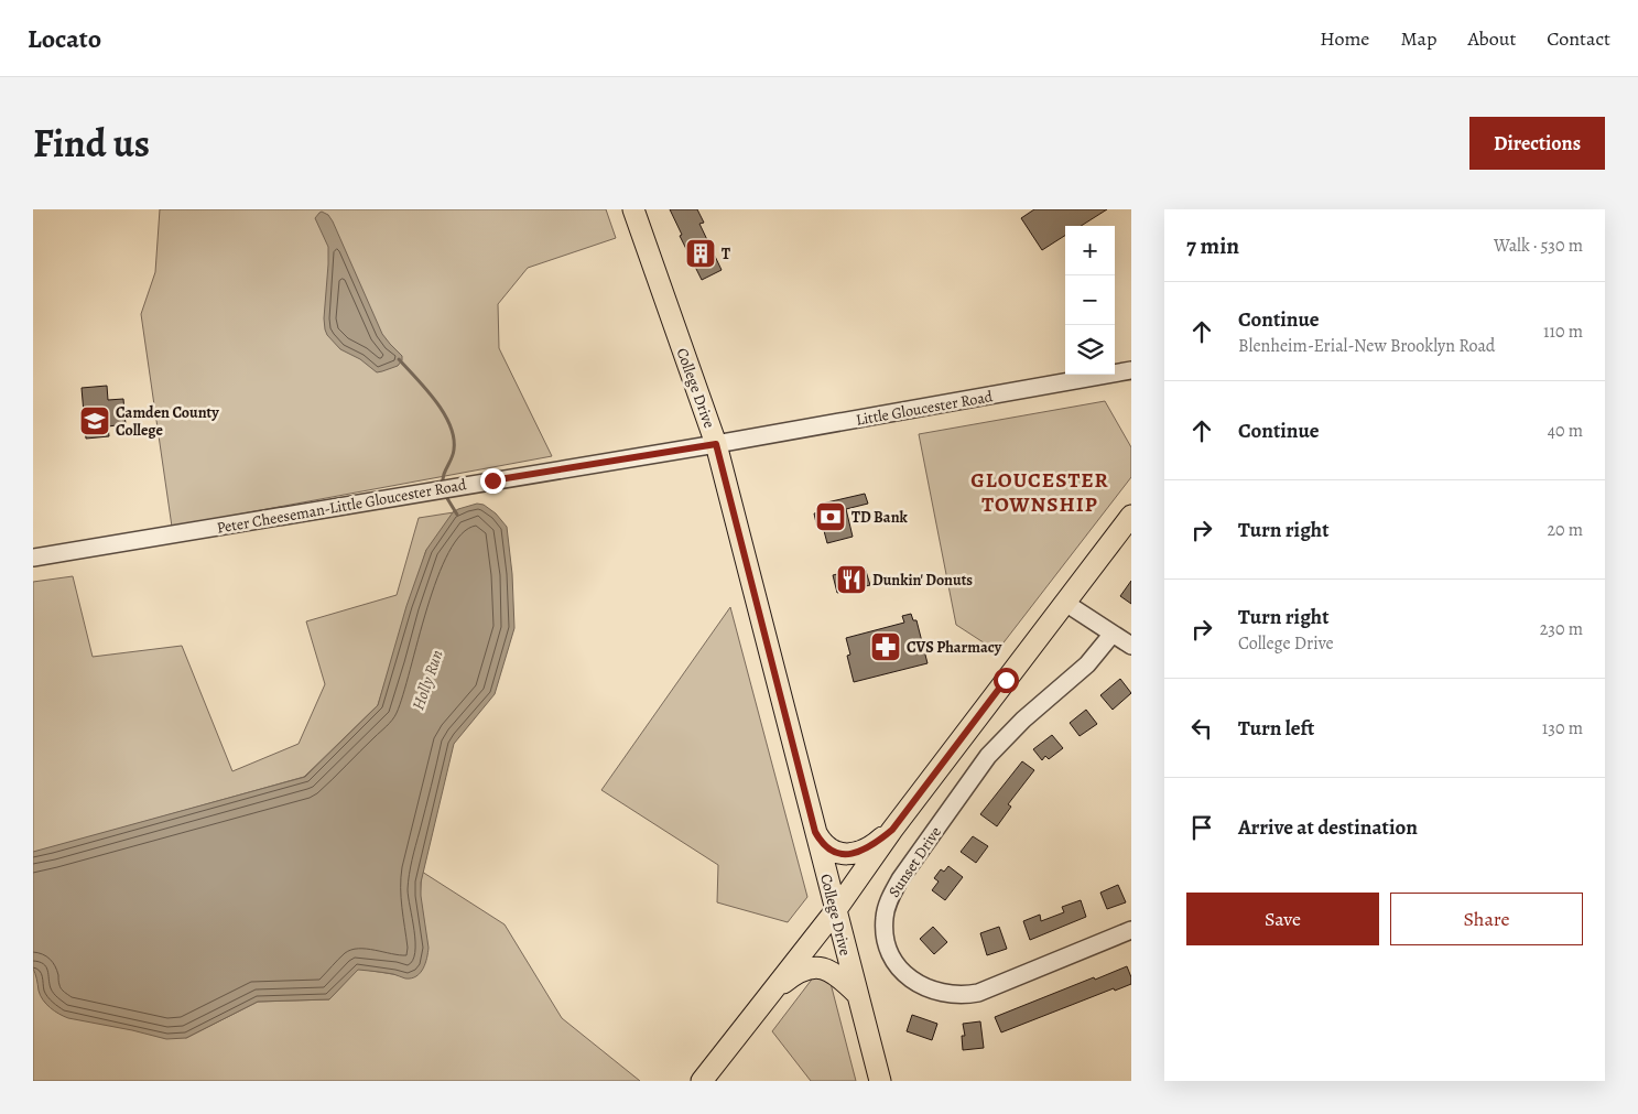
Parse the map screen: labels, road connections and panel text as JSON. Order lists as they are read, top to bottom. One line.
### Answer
{"streets":{"main road":["College Drive"],"street":["Little Gloucester Road","Peter Cheeseman-Little Gloucester Road","Sunset Drive"]},"crossings":[["College Drive","Little Gloucester Road"],["College Drive","Peter Cheeseman-Little Gloucester Road"],["Little Gloucester Road","Peter Cheeseman-Little Gloucester Road"]],"districts":["GLOUCESTER TOWNSHIP"],"water":["Holly Run"],"places":{"building":["T"],"school or university":["Camden County College"],"bank":["TD Bank"],"restaurant":["Dunkin' Donuts"],"pharmacy":["CVS Pharmacy"]},"page":{"header":"Locato","nav":["Home","Map","About","Contact"],"title":"Find us","buttons":["Directions",["Save","Share"]],"heading":["7 min","Walk · 530 m"],"map_buttons":["+","−"],"list":[["Continue","Blenheim-Erial-New Brooklyn Road","110 m"],["Continue","40 m"],["Turn right","20 m"],["Turn right","College Drive","230 m"],["Turn left","130 m"],"Arrive at destination"]}}
